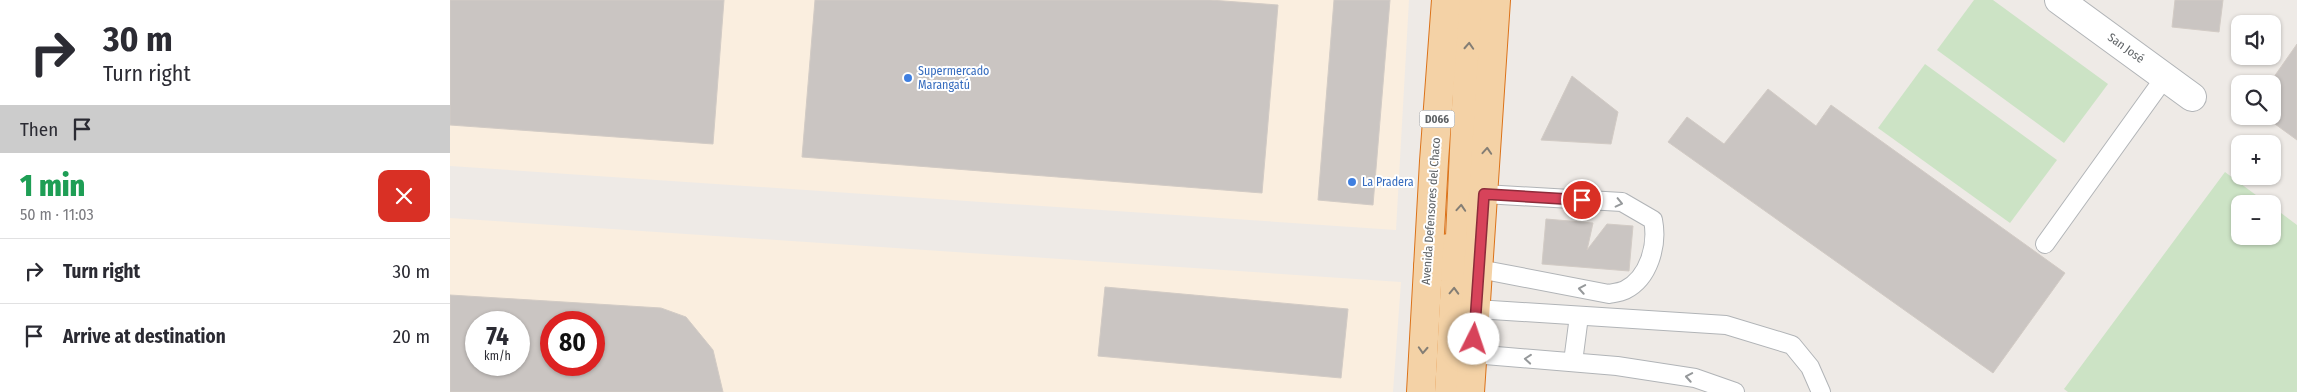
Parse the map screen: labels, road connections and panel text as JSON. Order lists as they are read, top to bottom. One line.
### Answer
{"streets":{"highway":["D066","Avenida Defensores del Chaco"],"street":["San José"]},"places":["Supermercado Marangatú","La Pradera"],"page":{"turn":["30 m","Turn right"],"map_buttons":["+","−"],"then":"Then","heading":["1 min","50 m · 11:03"],"list":[{"name":"Turn right","value":"30 m"},{"name":"Arrive at destination","value":"20 m"}],"speed":"74 km/h","limit":"80"}}
